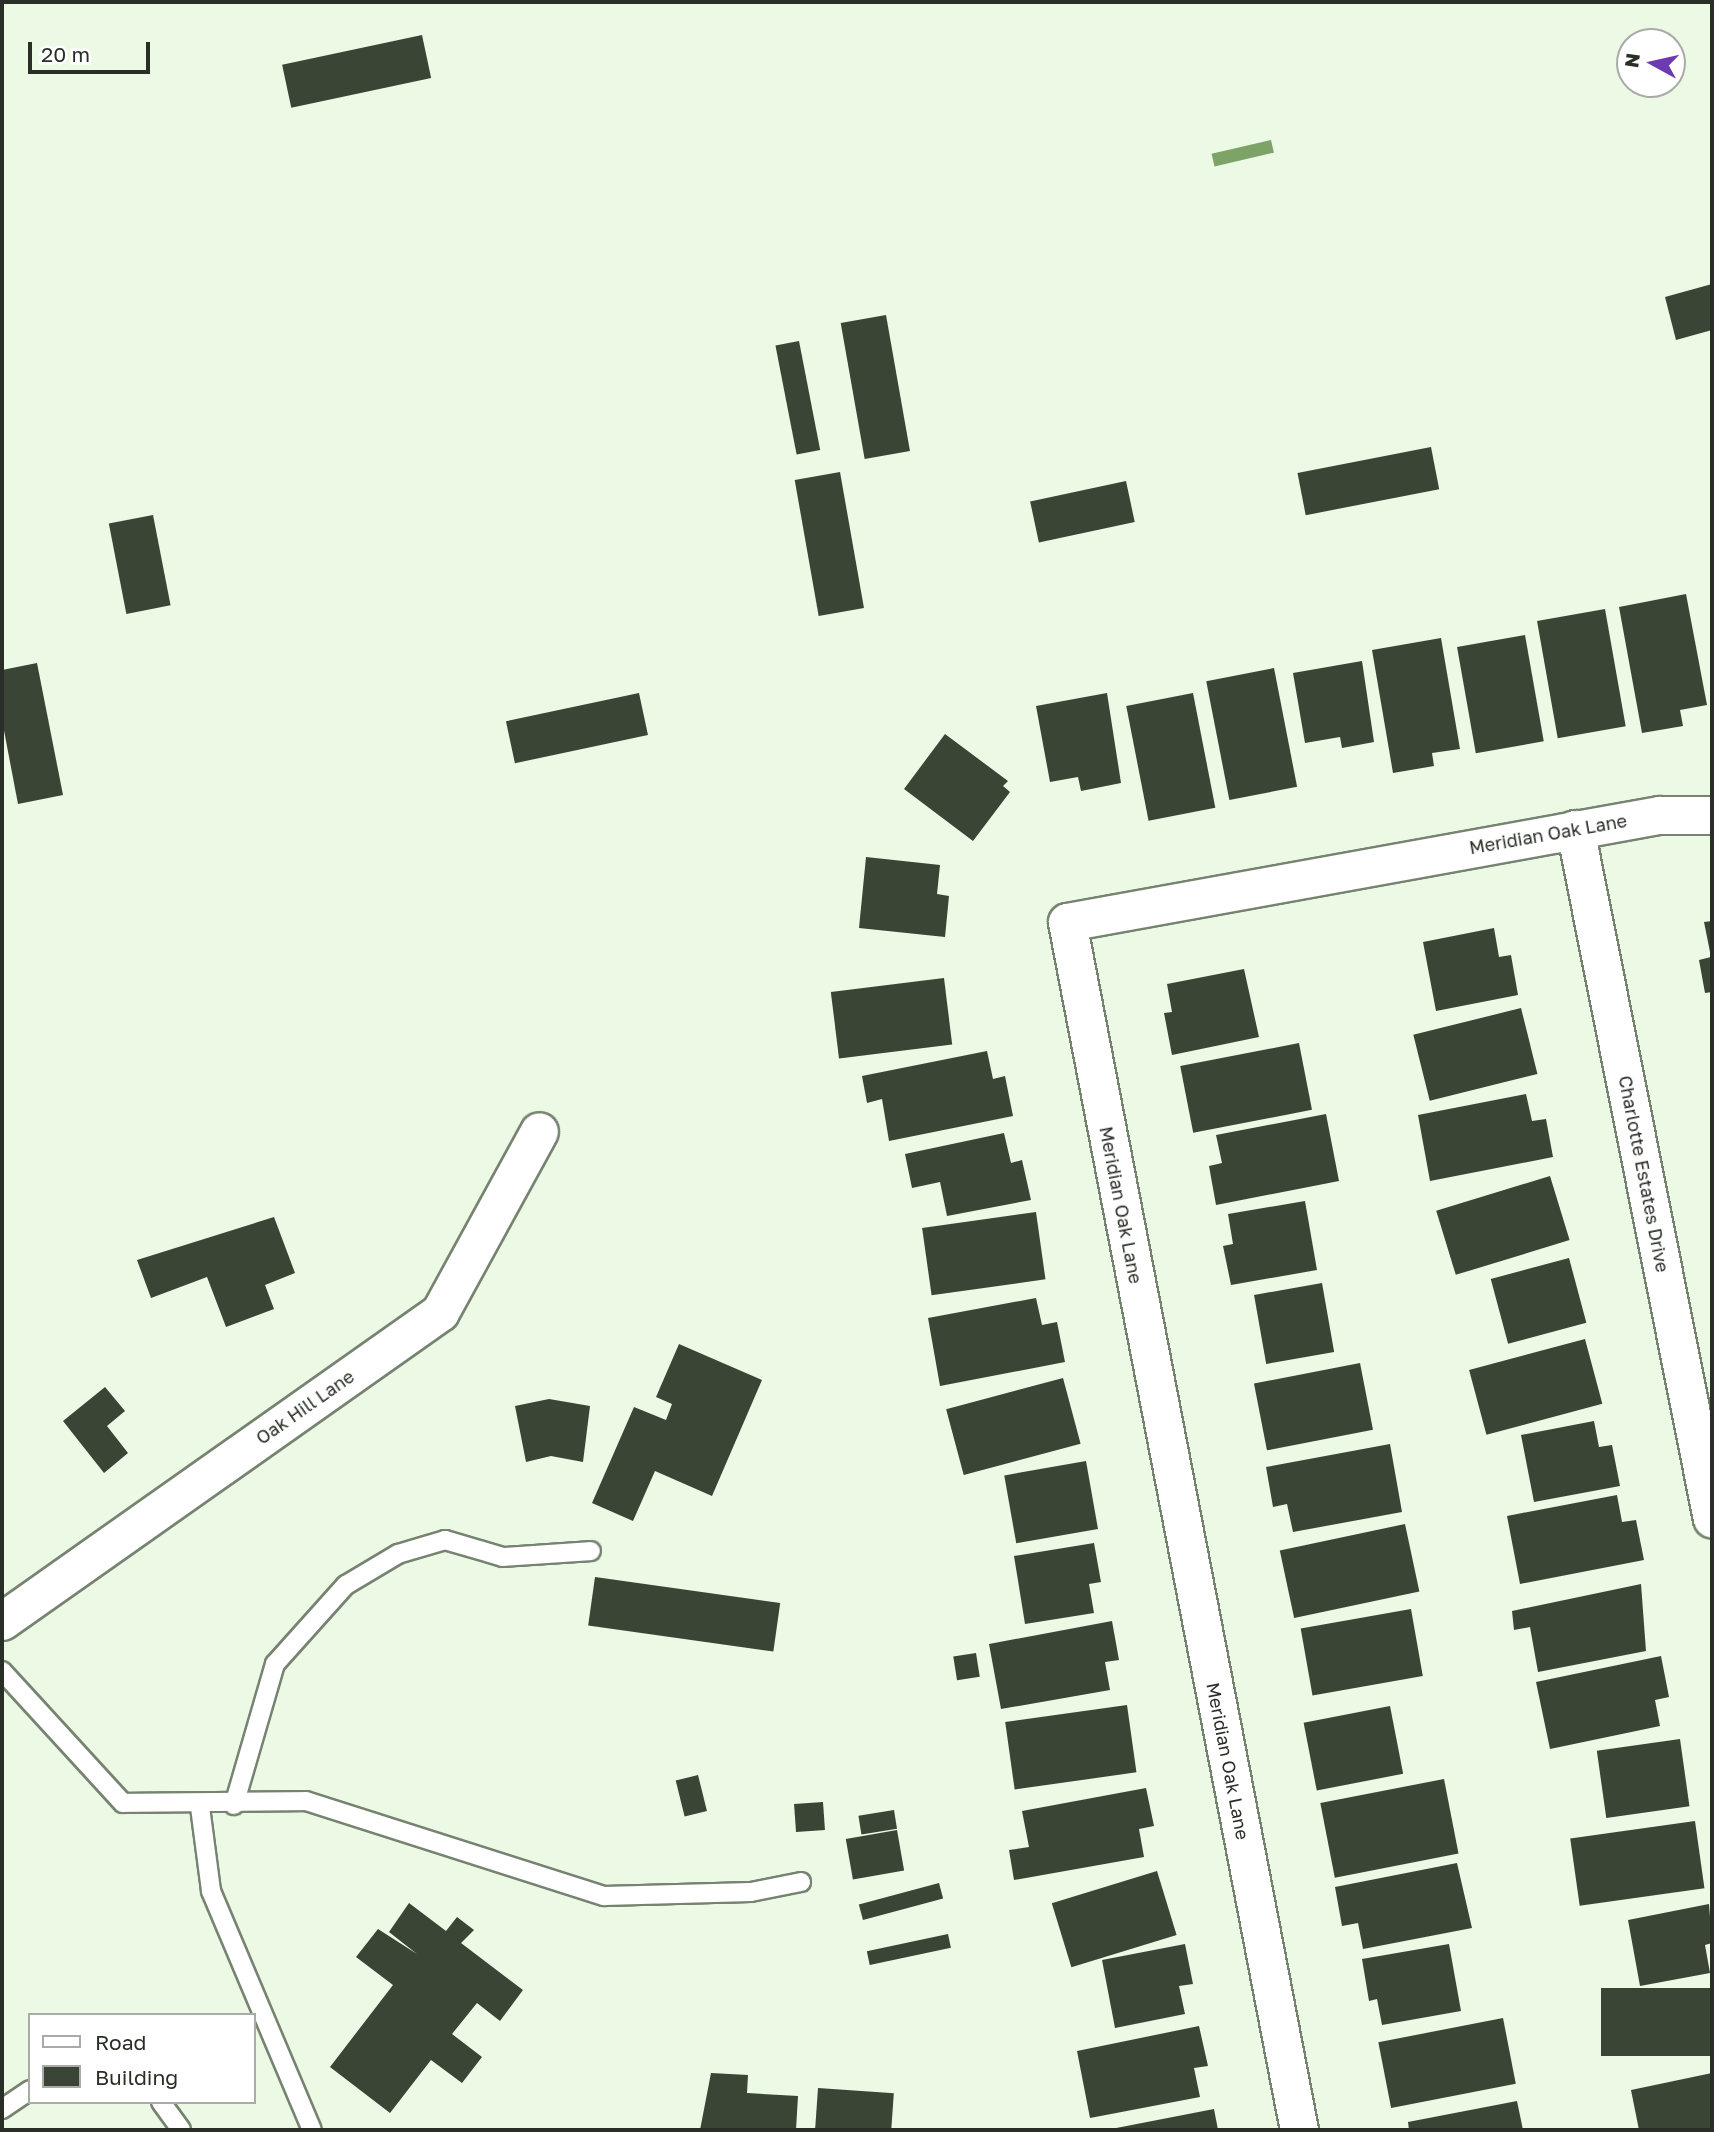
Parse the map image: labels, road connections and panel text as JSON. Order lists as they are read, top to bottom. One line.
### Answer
{"streets":{"street":["Meridian Oak Lane","Charlotte Estates Drive","Oak Hill Lane"]},"crossings":[["Meridian Oak Lane","Charlotte Estates Drive"]],"legend":["Road","Building"],"scale_bar":"20 m","north":"left"}
